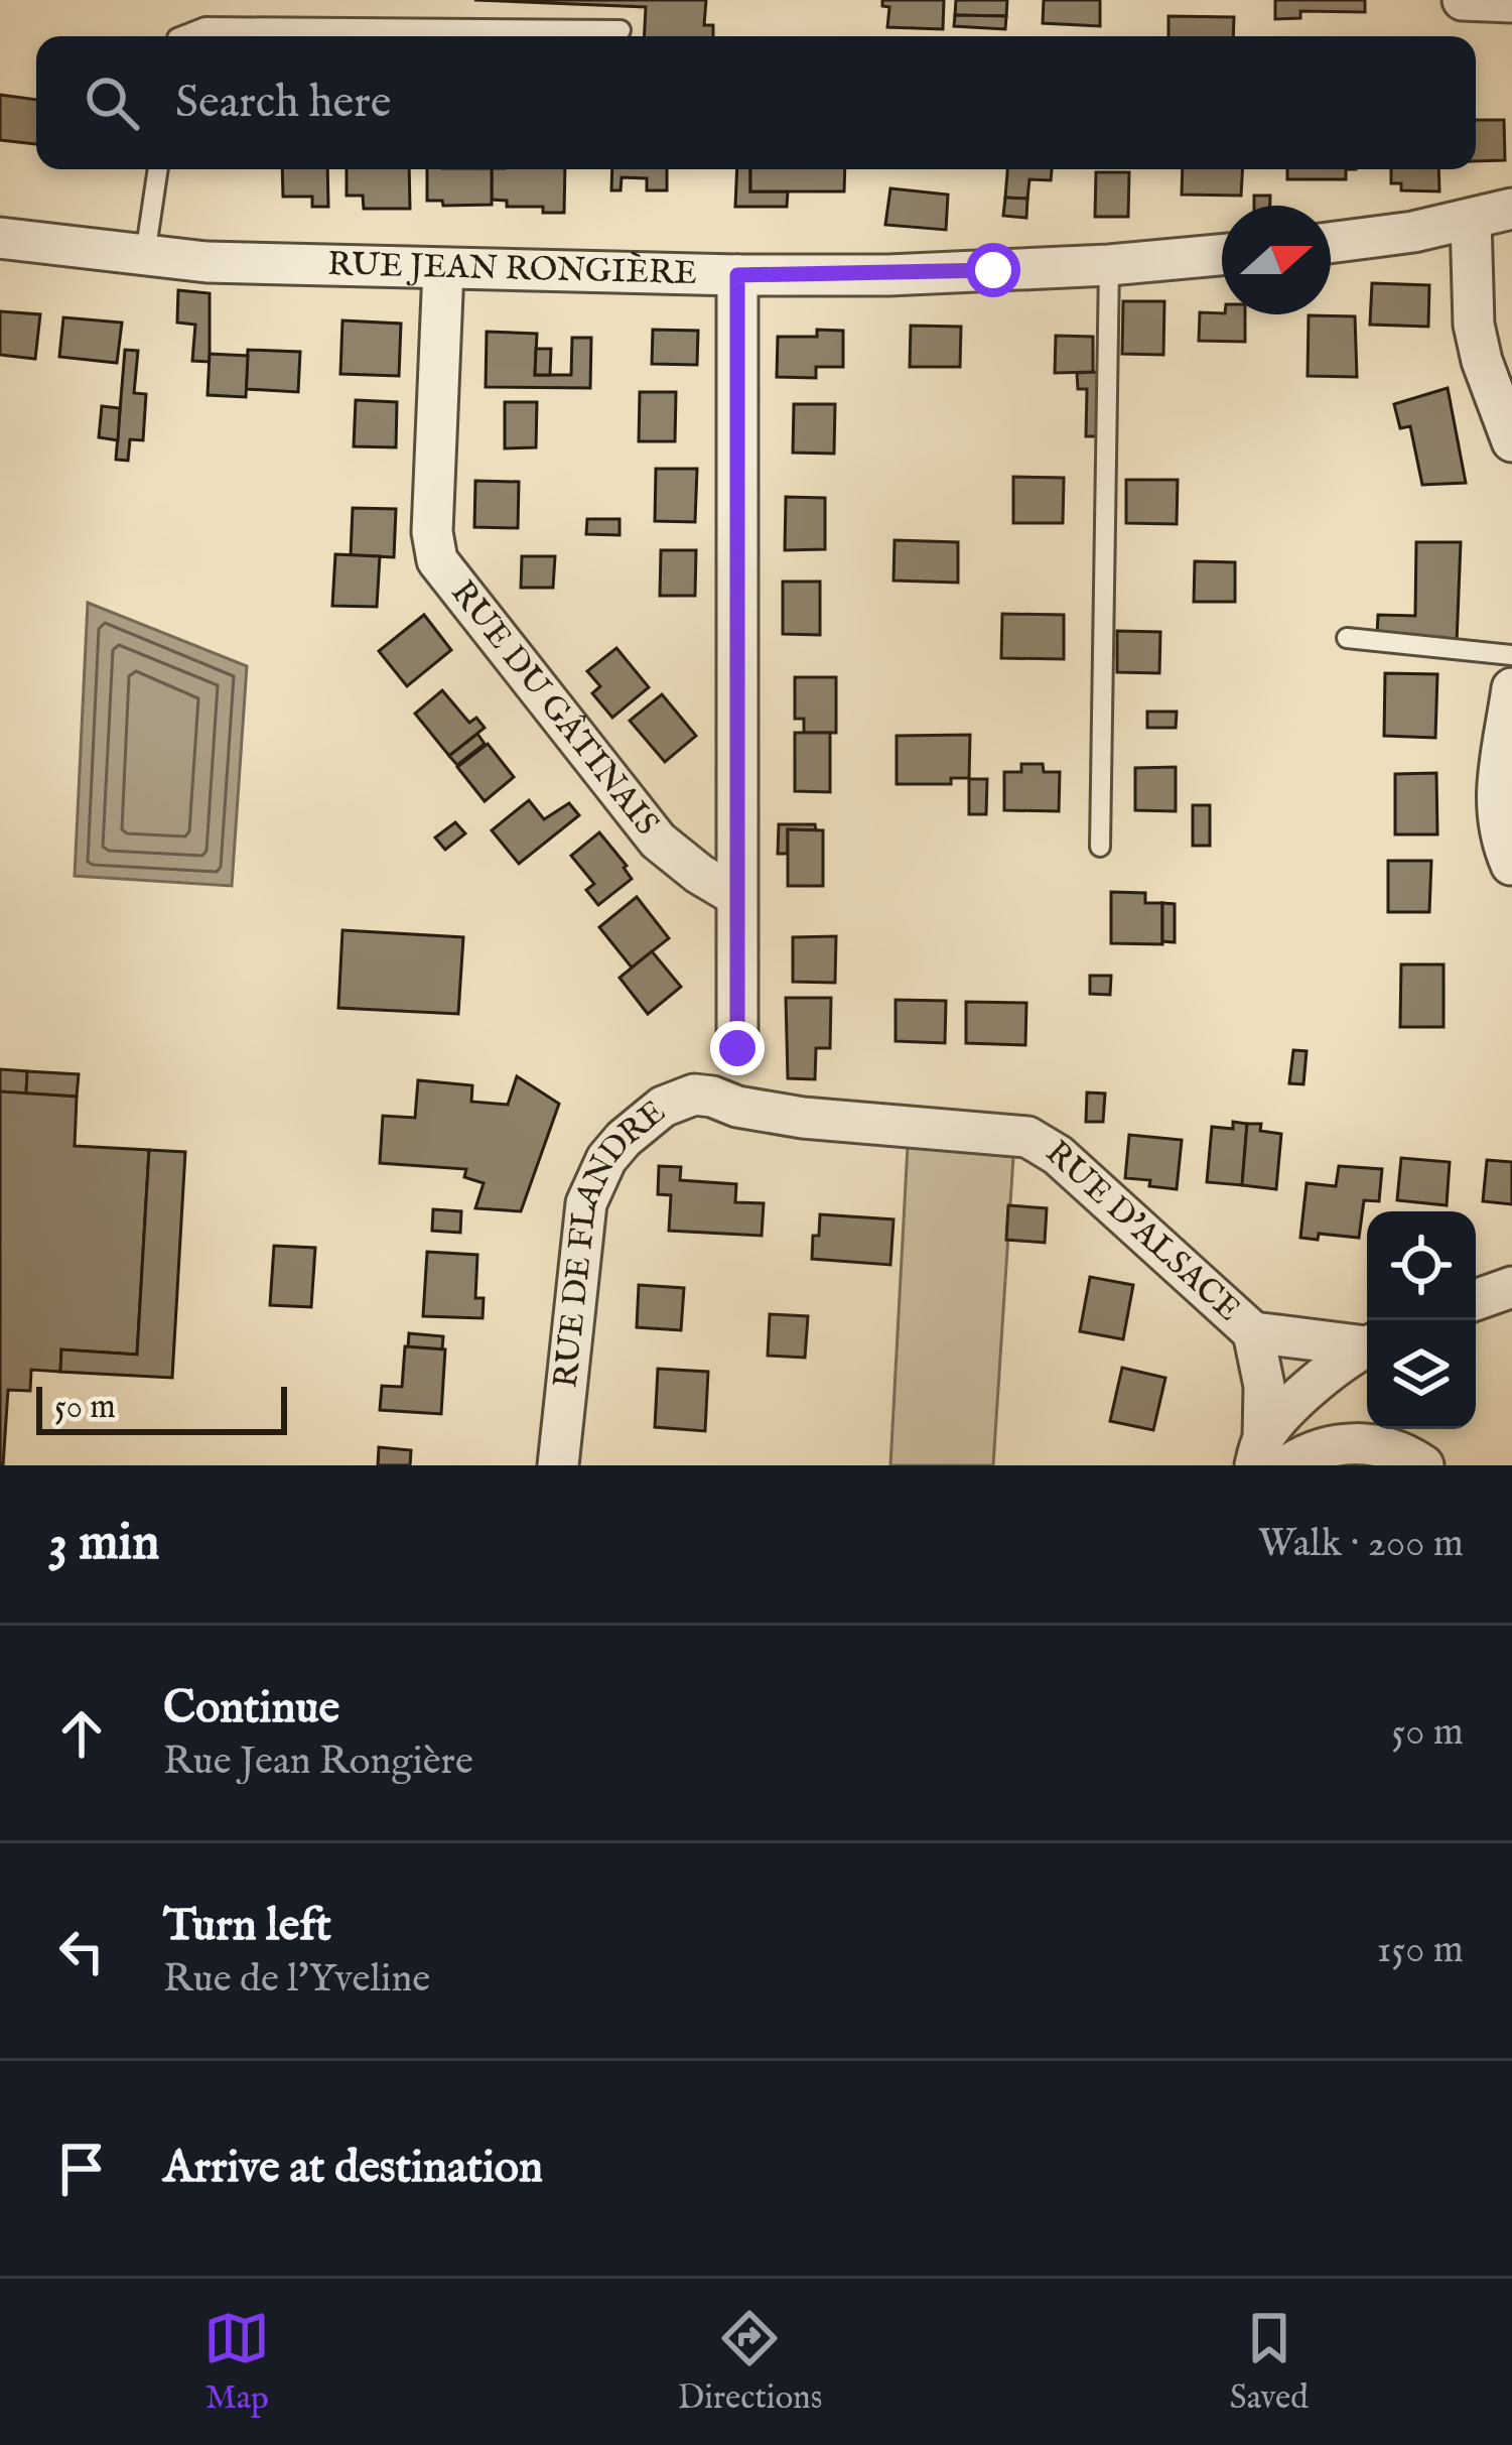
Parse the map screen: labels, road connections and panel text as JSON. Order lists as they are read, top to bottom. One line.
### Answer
{"streets":{"street":["RUE JEAN RONGIÈRE","RUE DU GÂTINAIS","RUE D'ALSACE","RUE DE FLANDRE"]},"crossings":[["RUE JEAN RONGIÈRE","RUE DU GÂTINAIS"],["RUE D'ALSACE","RUE DE FLANDRE"]],"scale_bar":"50 m","north":"right","page":{"search":"Search here","scale":"50 m","heading":["3 min","Walk · 200 m"],"list":[["Continue","Rue Jean Rongière","50 m"],["Turn left","Rue de l'Yveline","150 m"],"Arrive at destination"],"nav":["Map","Directions","Saved"]}}
